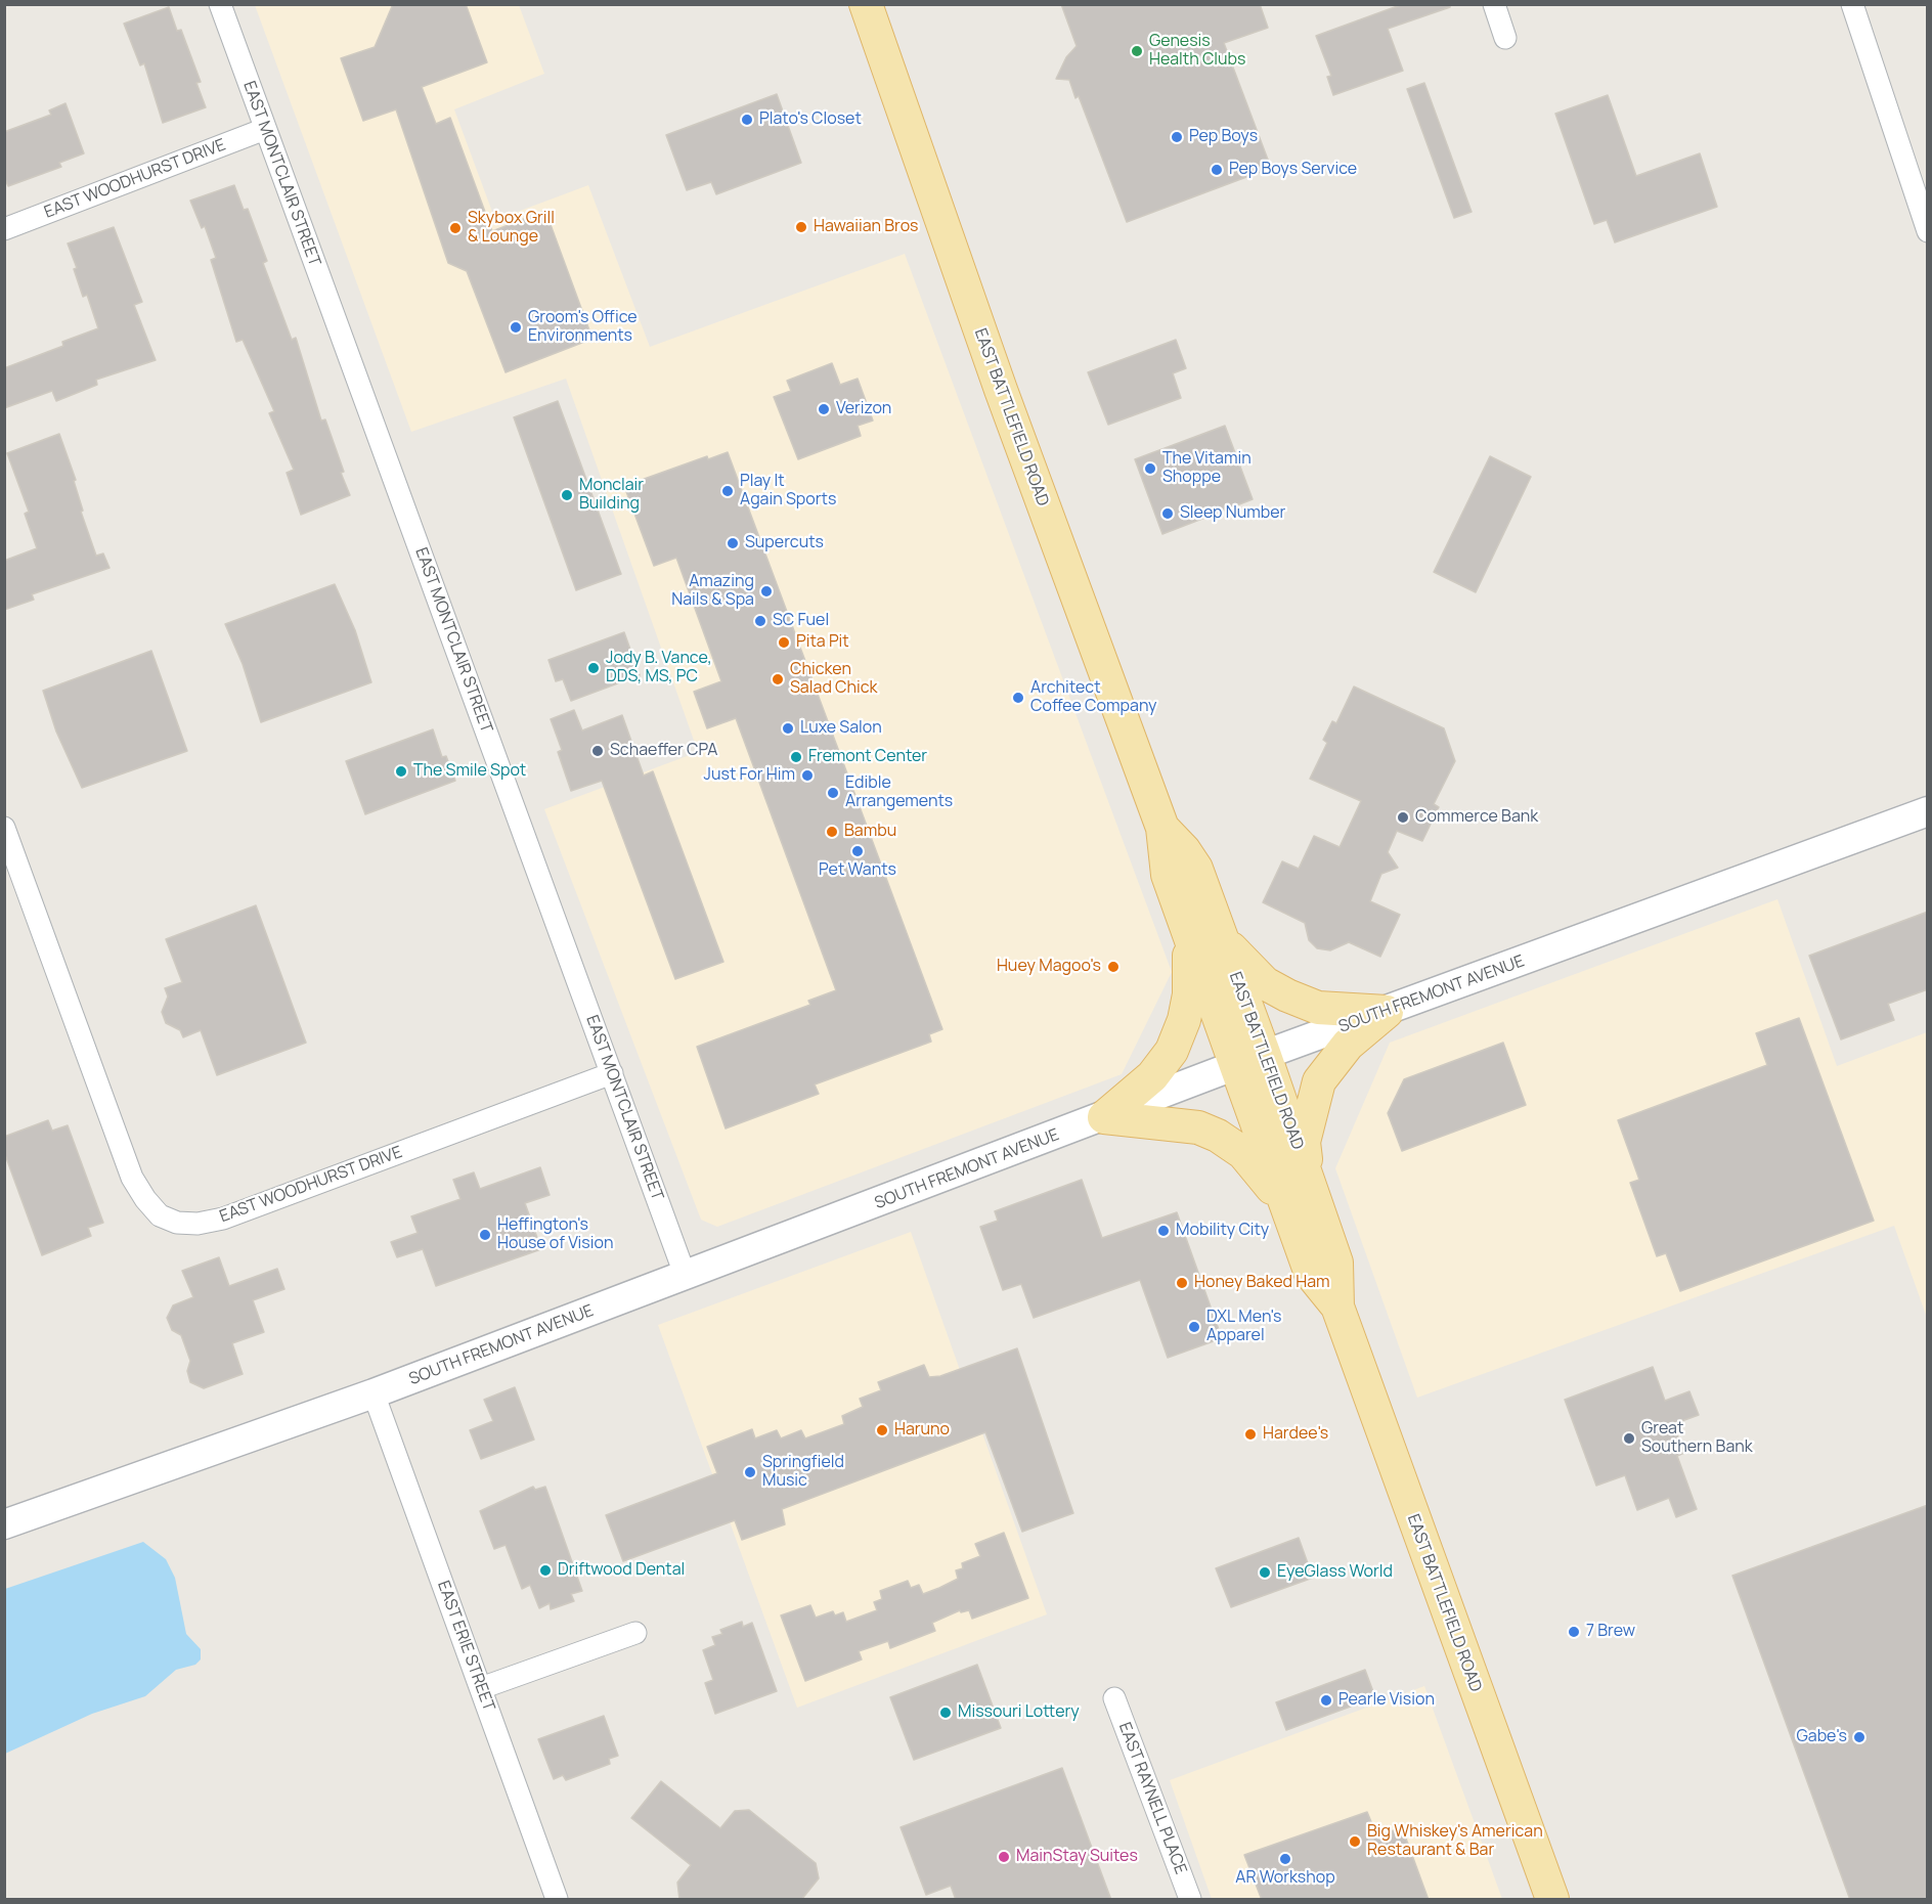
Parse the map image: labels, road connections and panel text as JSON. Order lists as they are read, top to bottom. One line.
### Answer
{"streets":{"main road":["EAST BATTLEFIELD ROAD","SOUTH FREMONT AVENUE"],"street":["EAST MONTCLAIR STREET","EAST WOODHURST DRIVE","EAST ERIE STREET","EAST RAYNELL PLACE"]},"crossings":[["EAST MONTCLAIR STREET","EAST WOODHURST DRIVE"],["EAST MONTCLAIR STREET","SOUTH FREMONT AVENUE"],["EAST BATTLEFIELD ROAD","SOUTH FREMONT AVENUE"],["SOUTH FREMONT AVENUE","EAST ERIE STREET"]],"places":["Genesis Health Clubs","Plato's Closet","Pep Boys","Pep Boys Service","Hawaiian Bros","Skybox Grill & Lounge","Groom's Office Environments","Verizon","The Vitamin Shoppe","Play It Again Sports","Monclair Building","Sleep Number","Supercuts","Amazing Nails & Spa","SC Fuel","Pita Pit","Jody B. Vance, DDS, MS, PC","Chicken Salad Chick","Architect Coffee Company","Luxe Salon","Schaeffer CPA","Fremont Center","The Smile Spot","Just For Him","Edible Arrangements","Commerce Bank","Bambu","Pet Wants","Huey Magoo's","Mobility City","Heffington's House of Vision","Honey Baked Ham","DXL Men's Apparel","Haruno","Hardee's","Great Southern Bank","Springfield Music","Driftwood Dental","EyeGlass World","7 Brew","Pearle Vision","Missouri Lottery","Gabe's","Big Whiskey's American Restaurant & Bar","MainStay Suites","AR Workshop"]}
